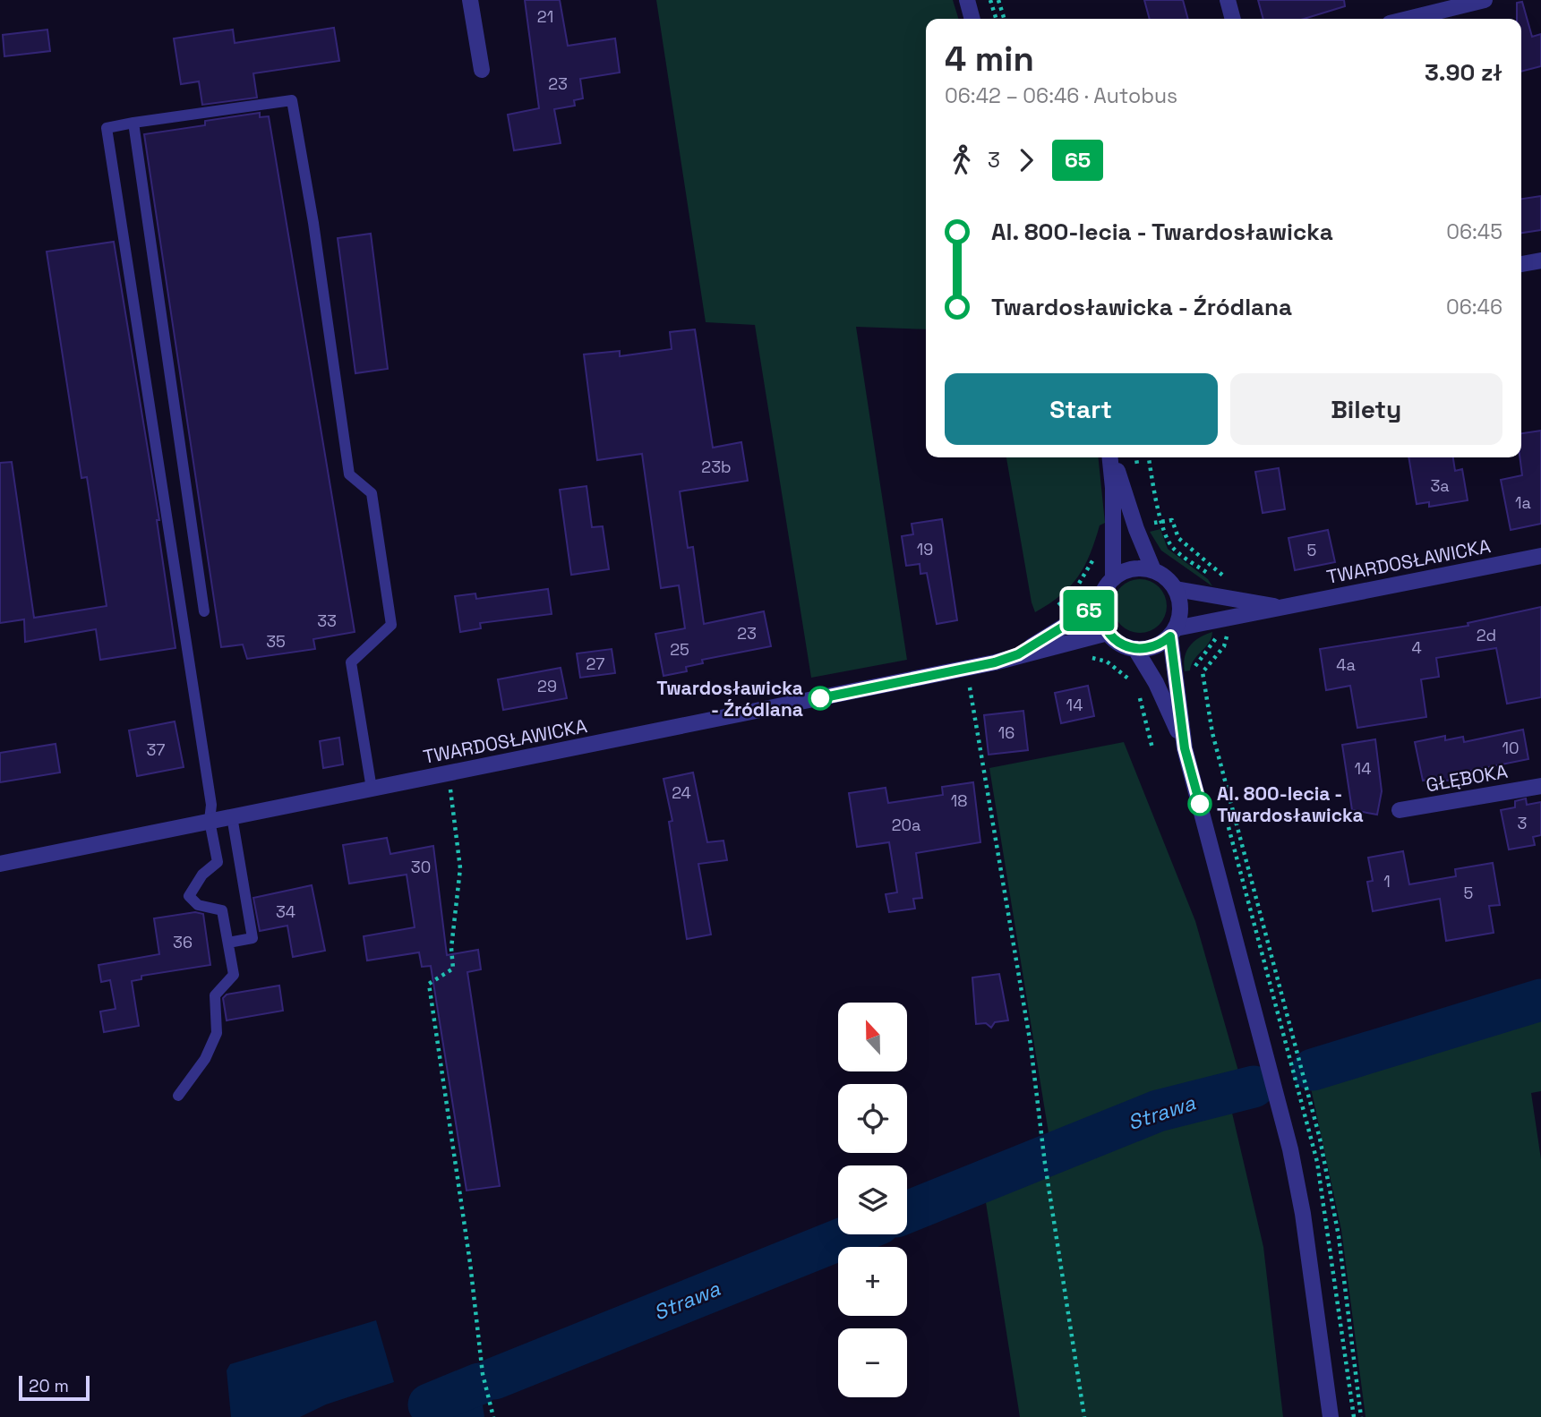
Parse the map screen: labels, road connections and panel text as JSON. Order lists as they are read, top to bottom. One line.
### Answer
{"streets":{"street":["TWARDOSŁAWICKA","GŁĘBOKA"]},"water":["Strawa"],"places":["Twardosławicka - Źródlana","Al. 800-lecia - Twardosławicka"],"lines":["bus line 65"],"house_numbers":["21","23","23b","3a","1a","19","5","33","23","2d","35","4","25","27","4a","29","14","16","10","37","14","24","18","3","20a","30","1","5","34","36"],"scale_bar":"20 m","north":"top","page":{"on_map":"65","heading":["4 min","06:42 – 06:46 · Autobus","3.90 zł"],"legs":["3","65"],"list":[{"name":"Al. 800-lecia - Twardosławicka","value":"06:45"},{"name":"Twardosławicka - Źródlana","value":"06:46"}],"buttons":["Start","Bilety"],"map_buttons":["+","−"],"scale":"20 m"}}
